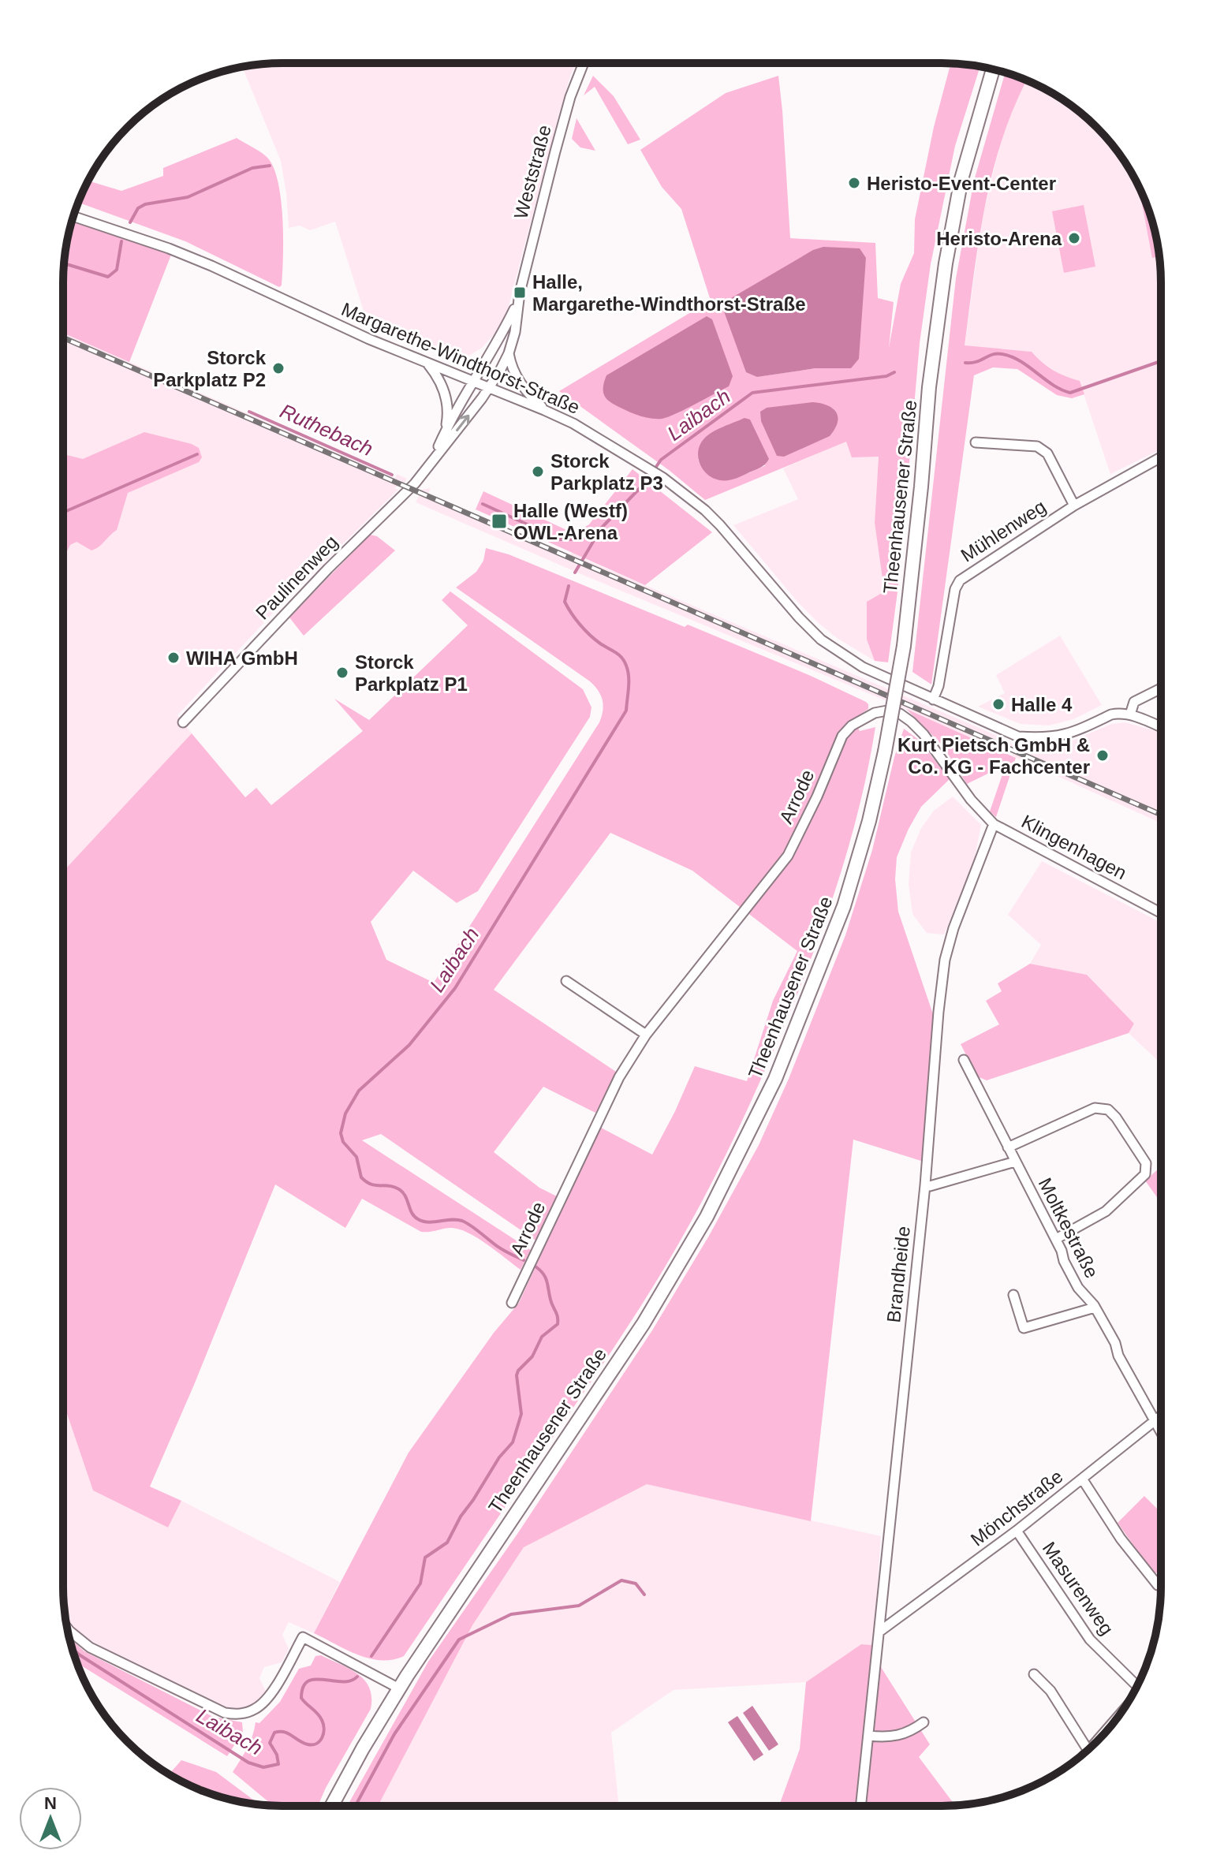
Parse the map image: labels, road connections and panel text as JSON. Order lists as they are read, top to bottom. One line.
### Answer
{"streets":{"main road":["Theenhausener Straße"],"street":["Weststraße","Margarethe-Windthorst-Straße","Mühlenweg","Paulinenweg","Arrode","Klingenhagen","Moltkestraße","Brandheide","Mönchstraße","Masurenweg"]},"crossings":[["Weststraße","Margarethe-Windthorst-Straße"],["Weststraße","Paulinenweg"],["Margarethe-Windthorst-Straße","Mühlenweg"],["Margarethe-Windthorst-Straße","Paulinenweg"],["Arrode","Klingenhagen"],["Arrode","Brandheide"],["Klingenhagen","Brandheide"],["Moltkestraße","Mönchstraße"],["Brandheide","Mönchstraße"],["Mönchstraße","Masurenweg"]],"water":["Laibach","Ruthebach"],"places":{"other":["Heristo-Event-Center","Heristo-Arena","Storck Parkplatz P2","Storck Parkplatz P3","WIHA GmbH","Storck Parkplatz P1","Halle 4","Kurt Pietsch GmbH & Co. KG - Fachcenter"],"transit":["Halle, Margarethe-Windthorst-Straße","Halle (Westf) OWL-Arena"]},"north":"top"}
